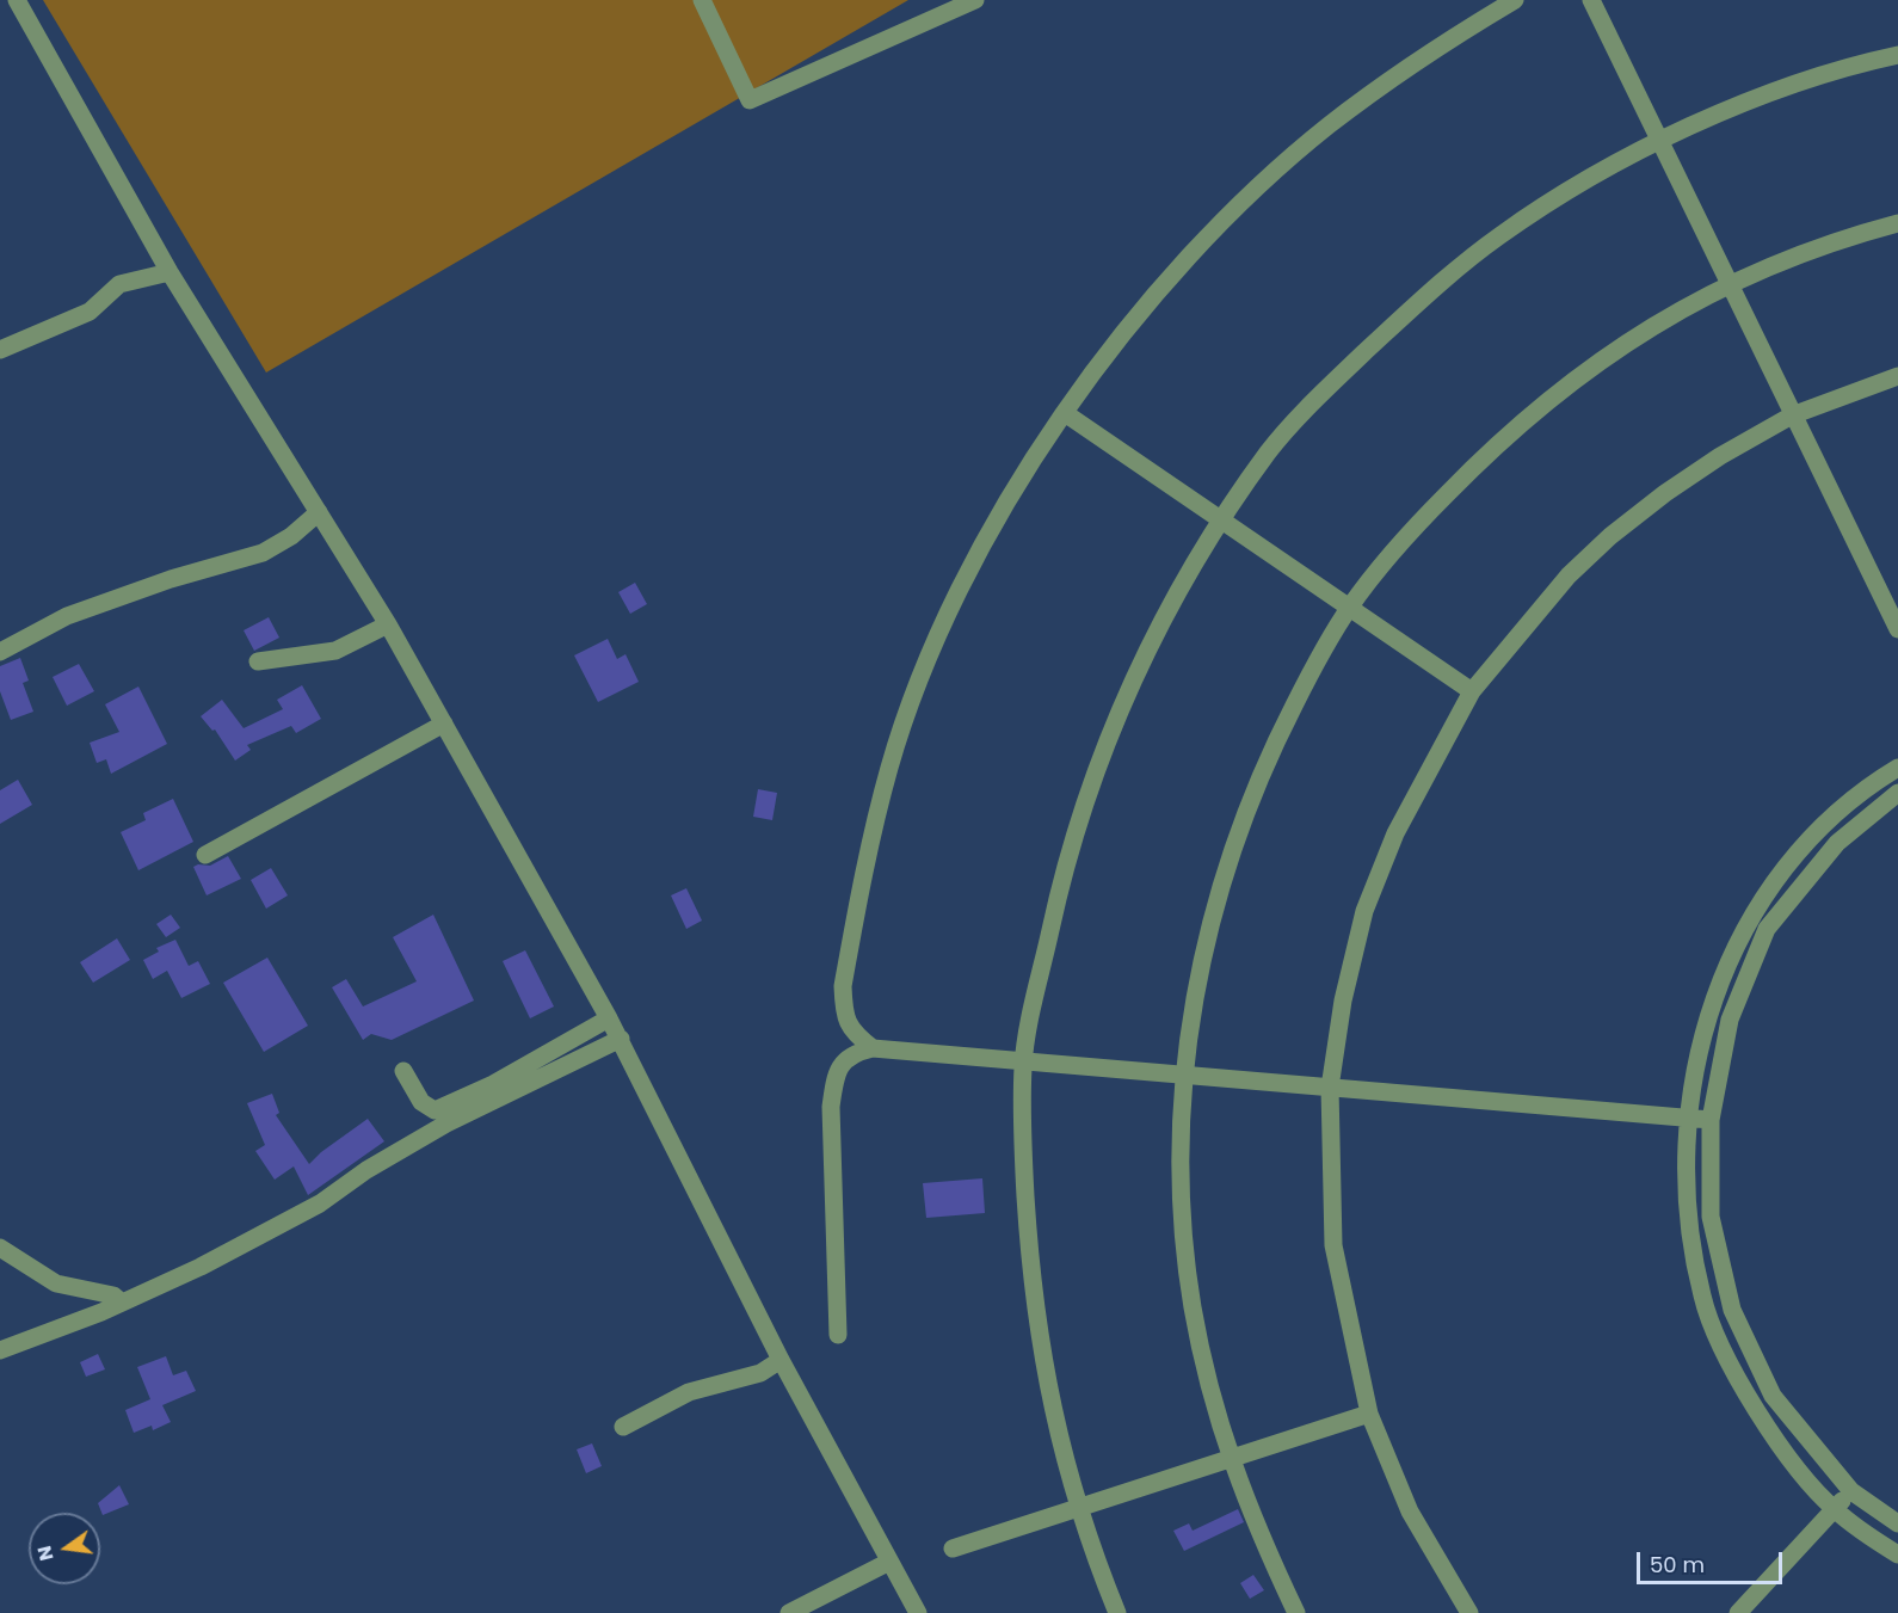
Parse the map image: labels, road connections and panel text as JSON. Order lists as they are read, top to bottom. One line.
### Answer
{"scale_bar":"50 m","north":"left"}
